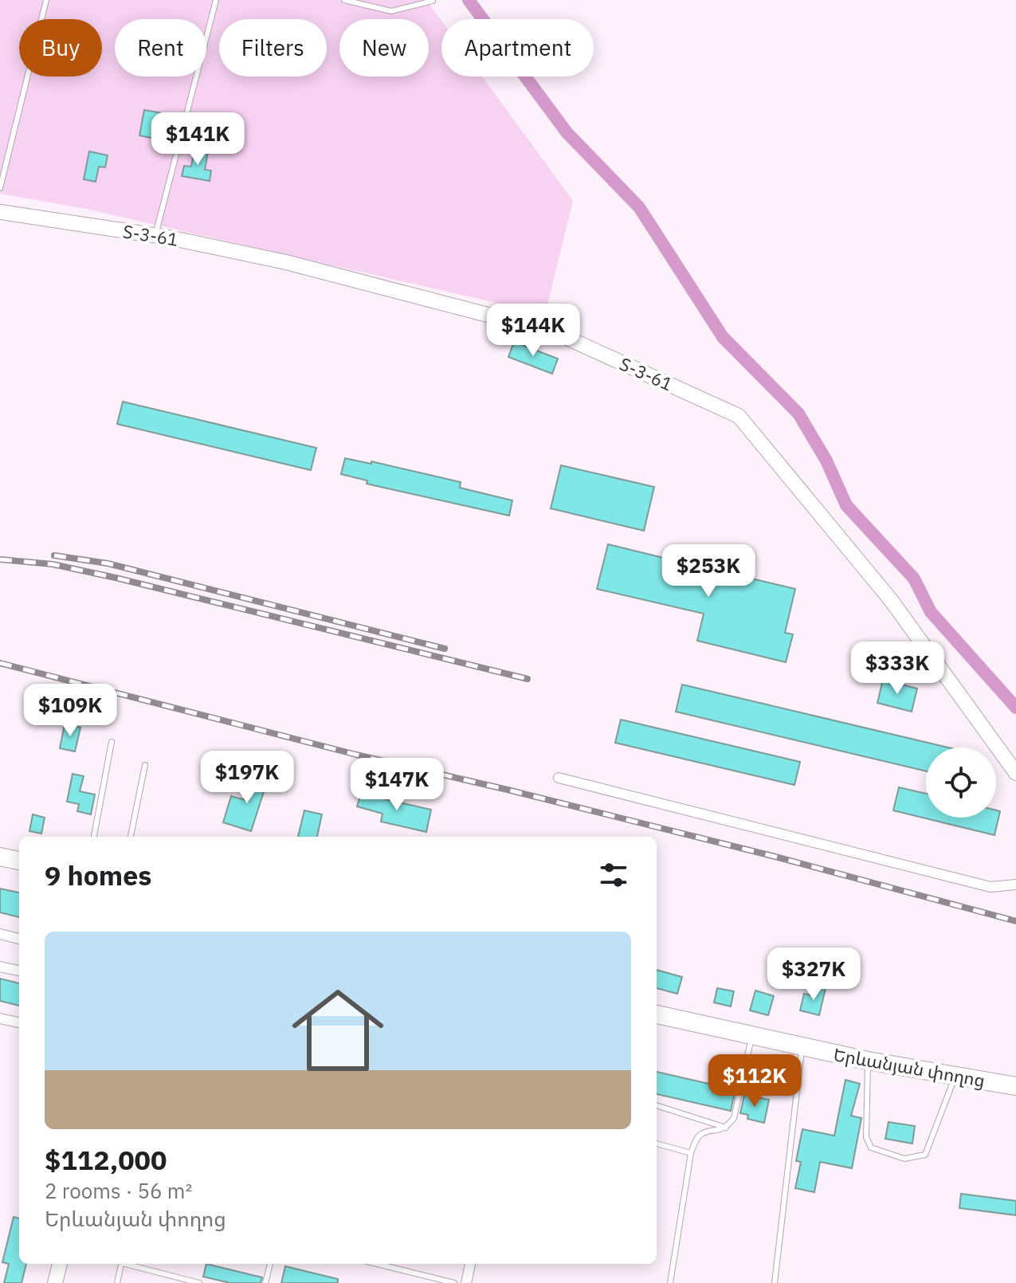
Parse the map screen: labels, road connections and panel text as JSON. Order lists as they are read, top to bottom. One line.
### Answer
{"streets":{"highway":["Երևանյան փողոց"],"street":["Տ-3-61"]},"page":{"chip":["Buy","Rent","Filters","New","Apartment"],"price":["$141K","$144K","$253K","$333K","$109K","$197K","$147K","$327K","$112K"],"heading":"9 homes","list":[{"name":"$112,000","note":"2 rooms · 56 m² · Երևանյան փողոց"}]}}
